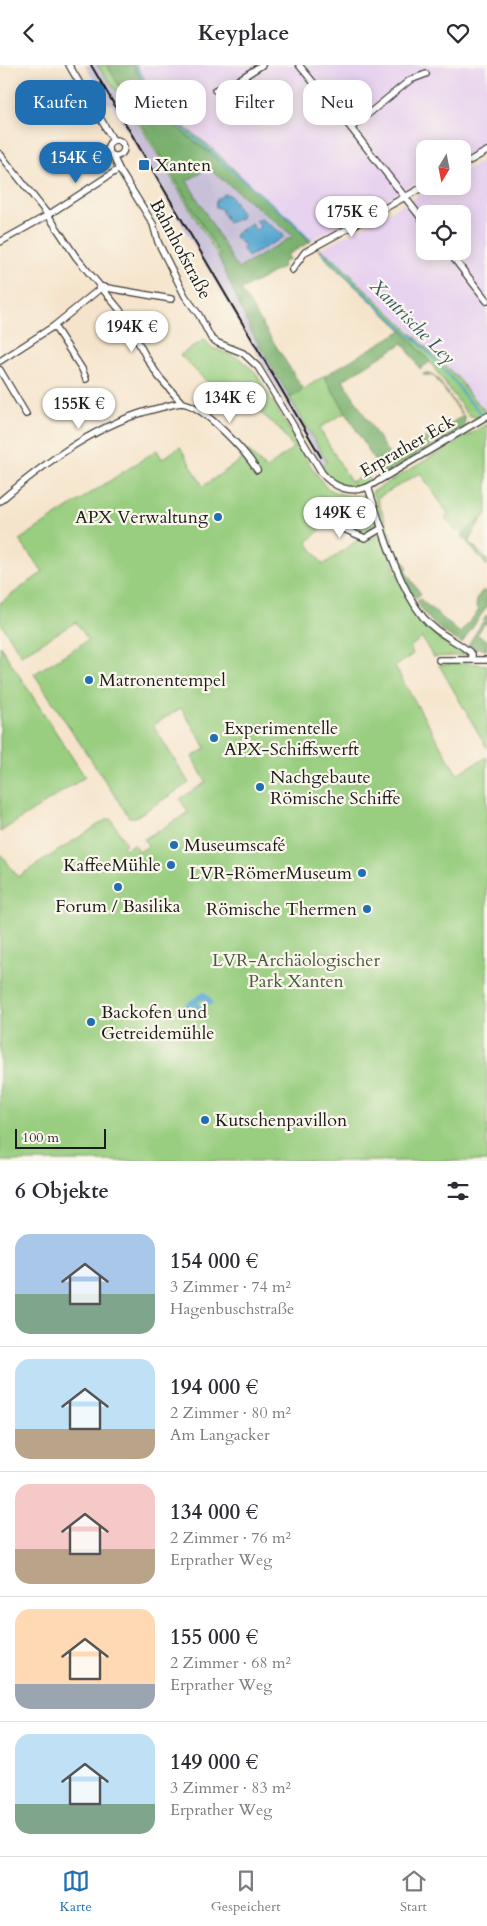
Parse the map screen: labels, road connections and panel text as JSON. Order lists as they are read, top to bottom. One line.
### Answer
{"streets":{"street":["Bahnhofstraße","Erprather Eck"]},"crossings":[["Bahnhofstraße","Erprather Eck"]],"water":["Xantrische Ley"],"parks":["LVR-Archäologischer Park Xanten"],"places":{"transit":["Xanten"],"other":["APX Verwaltung","Matronentempel","Experimentelle APX-Schiffswerft","Nachgebaute Römische Schiffe","Museumscafé","KaffeeMühle","LVR-RömerMuseum","Forum / Basilika","Römische Thermen","Backofen und Getreidemühle","Kutschenpavillon"]},"scale_bar":"100 m","north":"bottom","page":{"header":"Keyplace","chip":["Kaufen","Mieten","Filter","Neu"],"price":["154K €","175K €","194K €","134K €","155K €","149K €"],"scale":"100 m","heading":"6 Objekte","list":[{"name":"154 000 €","note":"3 Zimmer · 74 m² · Hagenbuschstraße"},{"name":"194 000 €","note":"2 Zimmer · 80 m² · Am Langacker"},{"name":"134 000 €","note":"2 Zimmer · 76 m² · Erprather Weg"},{"name":"155 000 €","note":"2 Zimmer · 68 m² · Erprather Weg"},{"name":"149 000 €","note":"3 Zimmer · 83 m² · Erprather Weg"}],"tabs":["Karte","Gespeichert","Start"]}}
